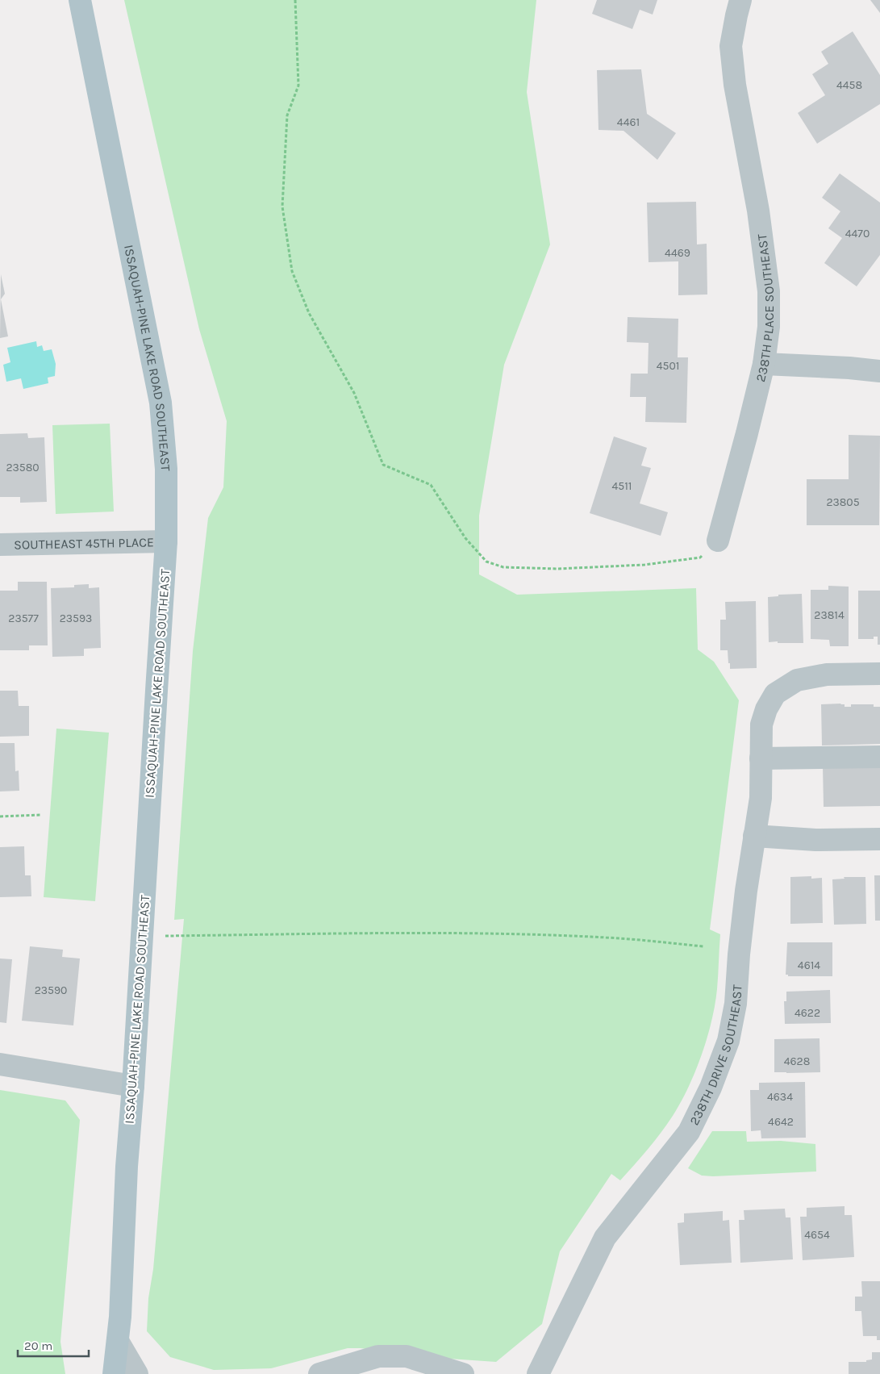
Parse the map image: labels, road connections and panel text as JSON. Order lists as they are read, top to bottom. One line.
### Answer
{"streets":{"main road":["ISSAQUAH-PINE LAKE ROAD SOUTHEAST"],"street":["238TH PLACE SOUTHEAST","SOUTHEAST 45TH PLACE","238TH DRIVE SOUTHEAST"]},"crossings":[["ISSAQUAH-PINE LAKE ROAD SOUTHEAST","SOUTHEAST 45TH PLACE"]],"house_numbers":["4458","4461","4470","4469","4501","23580","4511","23805","23814","23577","23593","4614","23590","4622","4628","4634","4642","4654"],"scale_bar":"20 m"}
